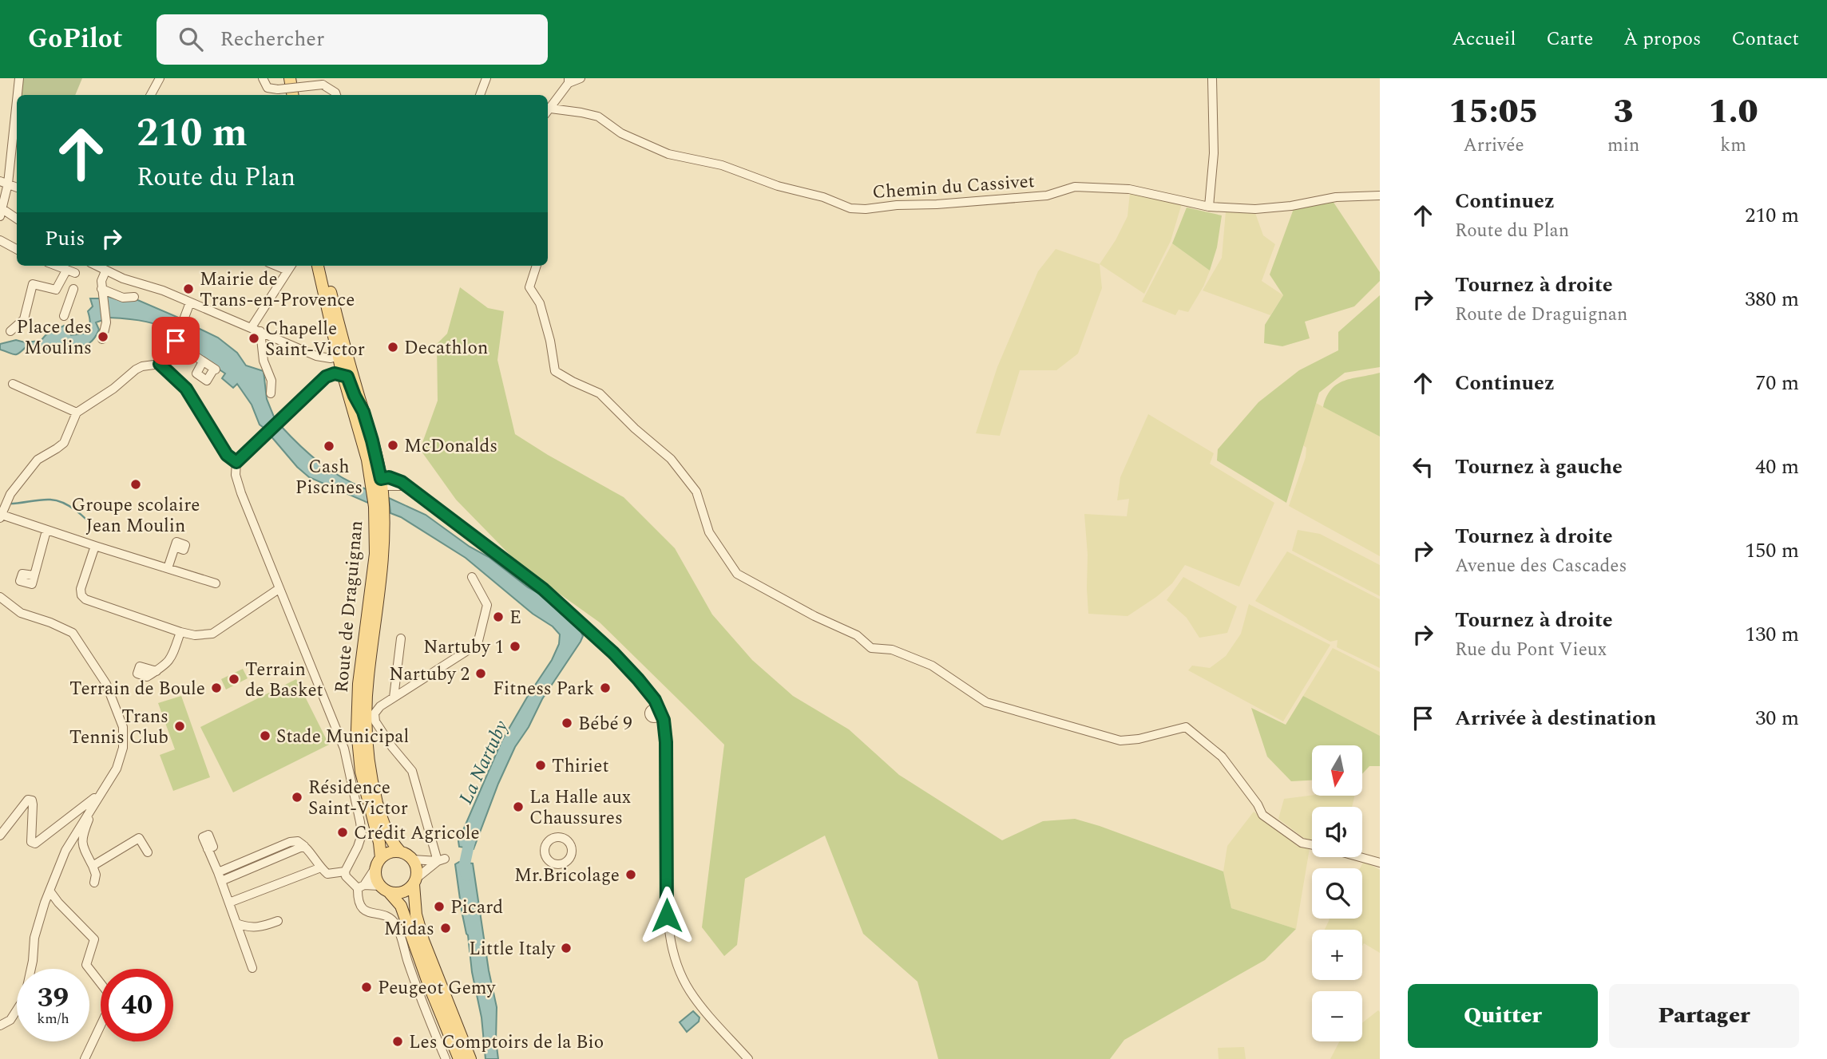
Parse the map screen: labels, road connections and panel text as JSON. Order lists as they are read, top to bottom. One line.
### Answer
{"streets":{"main road":["Route de Draguignan"],"street":["Chemin du Cassivet"]},"water":["La Nartuby"],"places":["Mairie de Trans-en-Provence","Place des Moulins","Chapelle Saint-Victor","Decathlon","McDonalds","Cash Piscines","Groupe scolaire Jean Moulin","E","Nartuby 1","Nartuby 2","Terrain de Basket","Terrain de Boule","Fitness Park","Bébé 9","Trans Tennis Club","Stade Municipal","Thiriet","Résidence Saint-Victor","La Halle aux Chaussures","Crédit Agricole","Mr.Bricolage","Picard","Midas","Little Italy","Peugeot Gemy","Les Comptoirs de la Bio"],"north":"bottom","page":{"header":"GoPilot","search":"Rechercher","nav":["Accueil","Carte","À propos","Contact"],"eta":["15:05","Arrivée","3","min","1.0","km"],"turn":["210 m","Route du Plan"],"list":[{"name":"Continuez","note":"Route du Plan","value":"210 m"},{"name":"Tournez à droite","note":"Route de Draguignan","value":"380 m"},{"name":"Continuez","value":"70 m"},{"name":"Tournez à gauche","value":"40 m"},{"name":"Tournez à droite","note":"Avenue des Cascades","value":"150 m"},{"name":"Tournez à droite","note":"Rue du Pont Vieux","value":"130 m"},{"name":"Arrivée à destination","value":"30 m"}],"then":"Puis","map_buttons":["+","−"],"speed":"39 km/h","limit":"40","buttons":["Quitter","Partager"]}}
